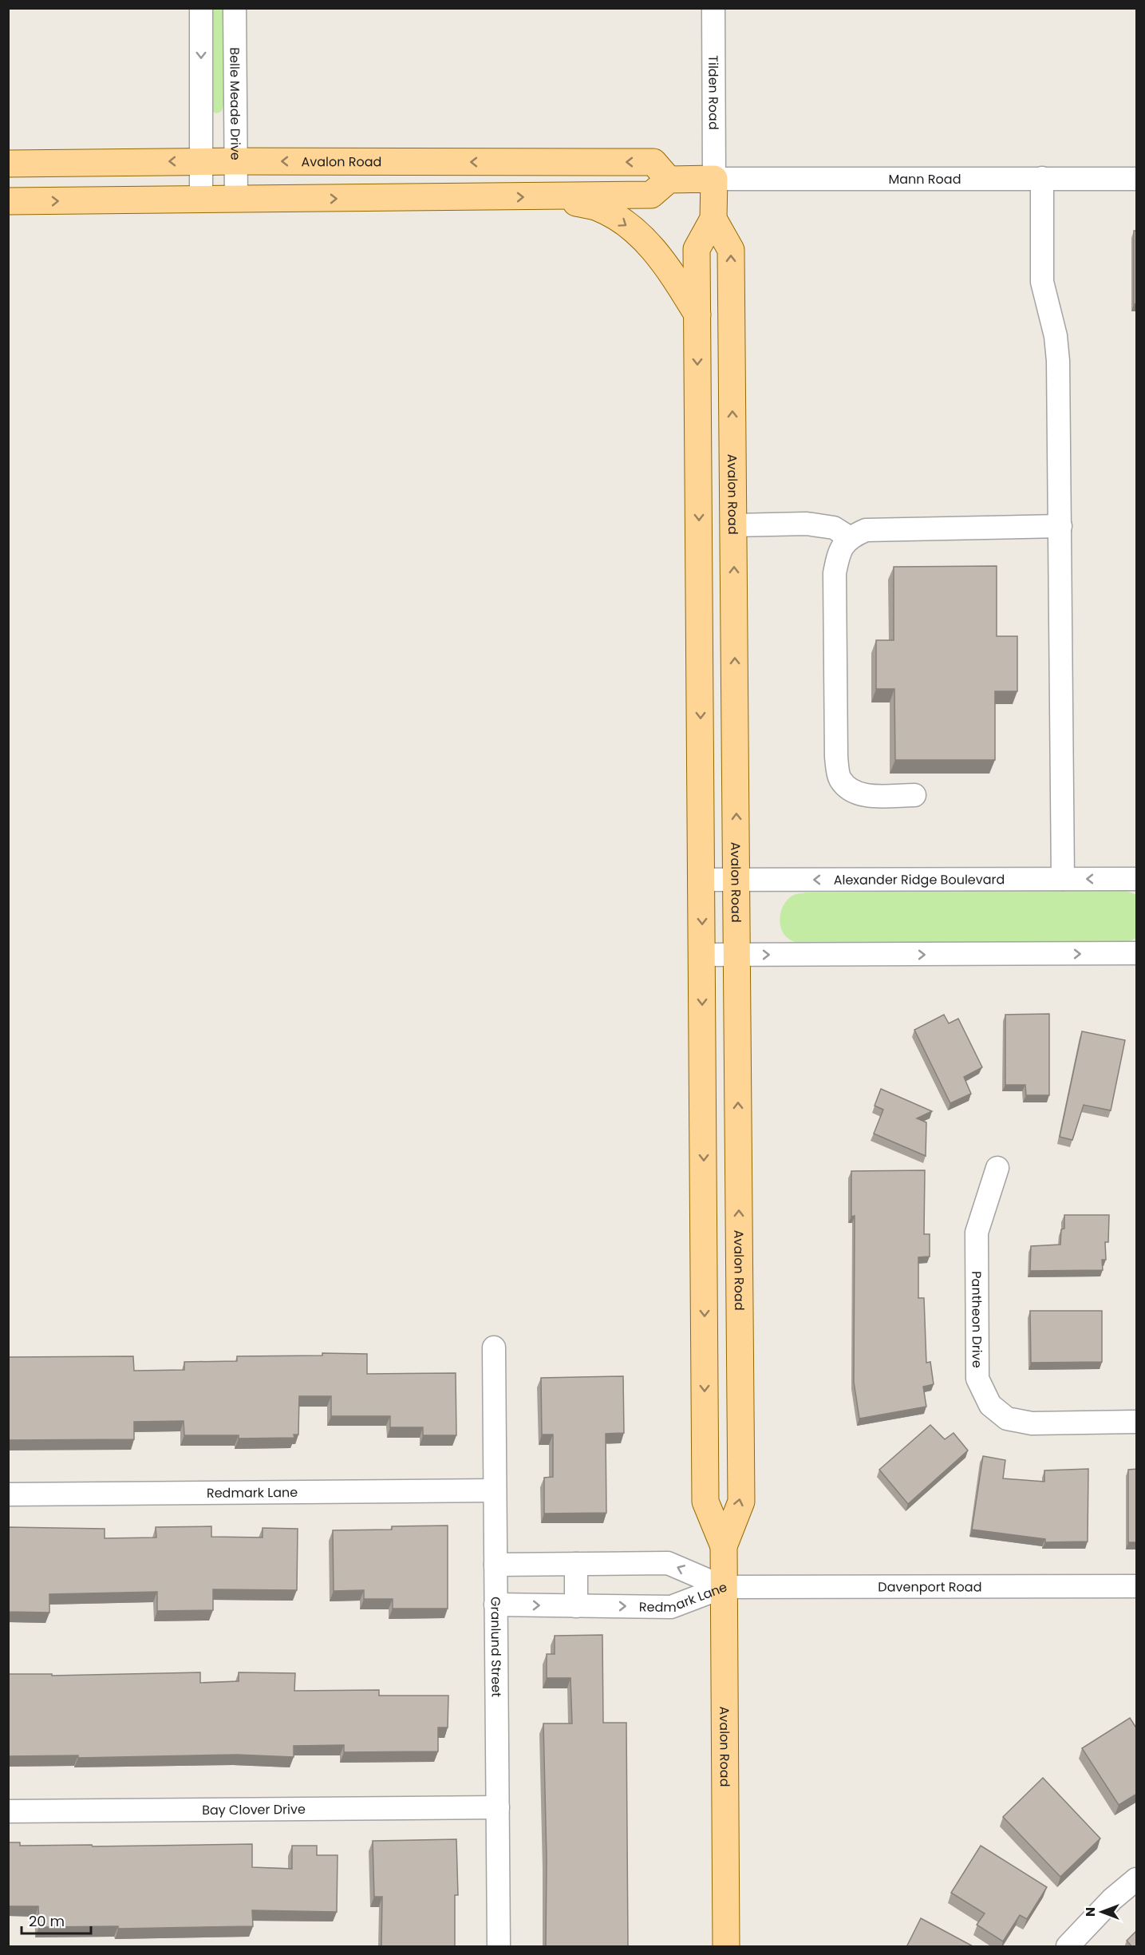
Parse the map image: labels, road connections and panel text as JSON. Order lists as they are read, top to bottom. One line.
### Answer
{"streets":{"main road":["Avalon Road"],"street":["Tilden Road","Belle Meade Drive","Mann Road","Alexander Ridge Boulevard","Pantheon Drive","Redmark Lane","Davenport Road","Granlund Street","Bay Clover Drive"]},"crossings":[["Tilden Road","Avalon Road"],["Tilden Road","Mann Road"],["Belle Meade Drive","Avalon Road"],["Avalon Road","Mann Road"],["Avalon Road","Alexander Ridge Boulevard"],["Avalon Road","Redmark Lane"],["Avalon Road","Davenport Road"],["Redmark Lane","Davenport Road"],["Redmark Lane","Granlund Street"],["Granlund Street","Bay Clover Drive"]],"scale_bar":"20 m","north":"left"}
